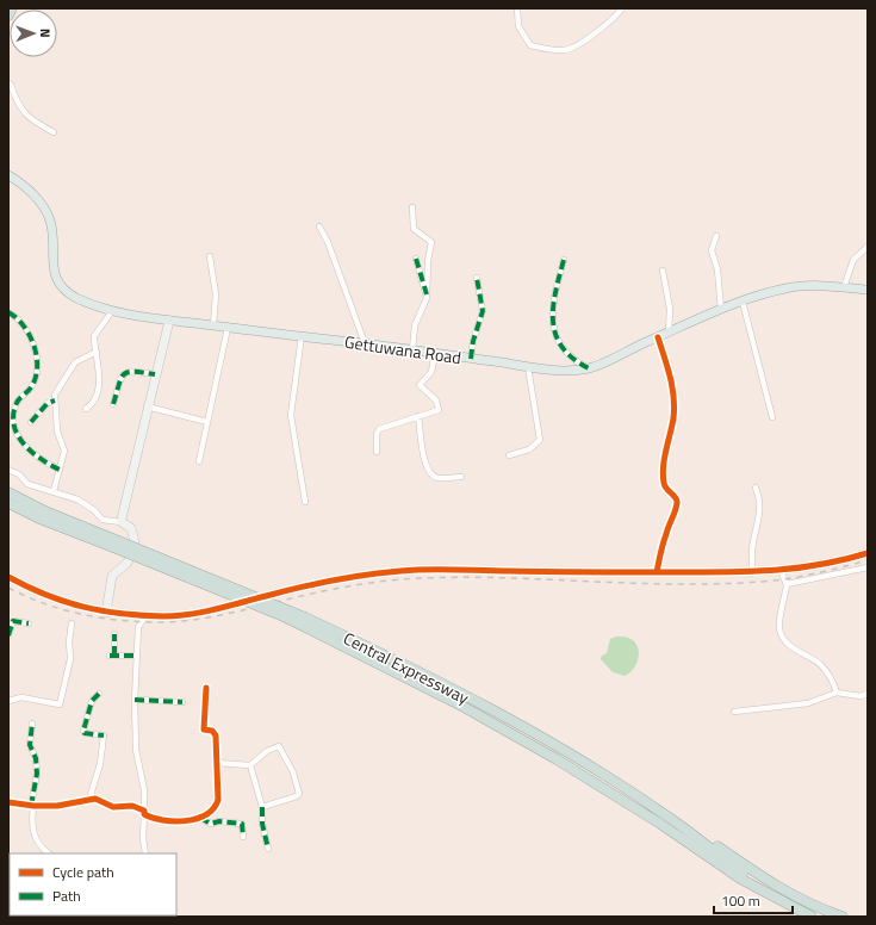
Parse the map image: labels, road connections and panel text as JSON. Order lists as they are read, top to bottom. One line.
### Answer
{"streets":{"highway":["Central Expressway"],"main road":["Gettuwana Road"]},"legend":["Cycle path","Path"],"scale_bar":"100 m","north":"right"}
